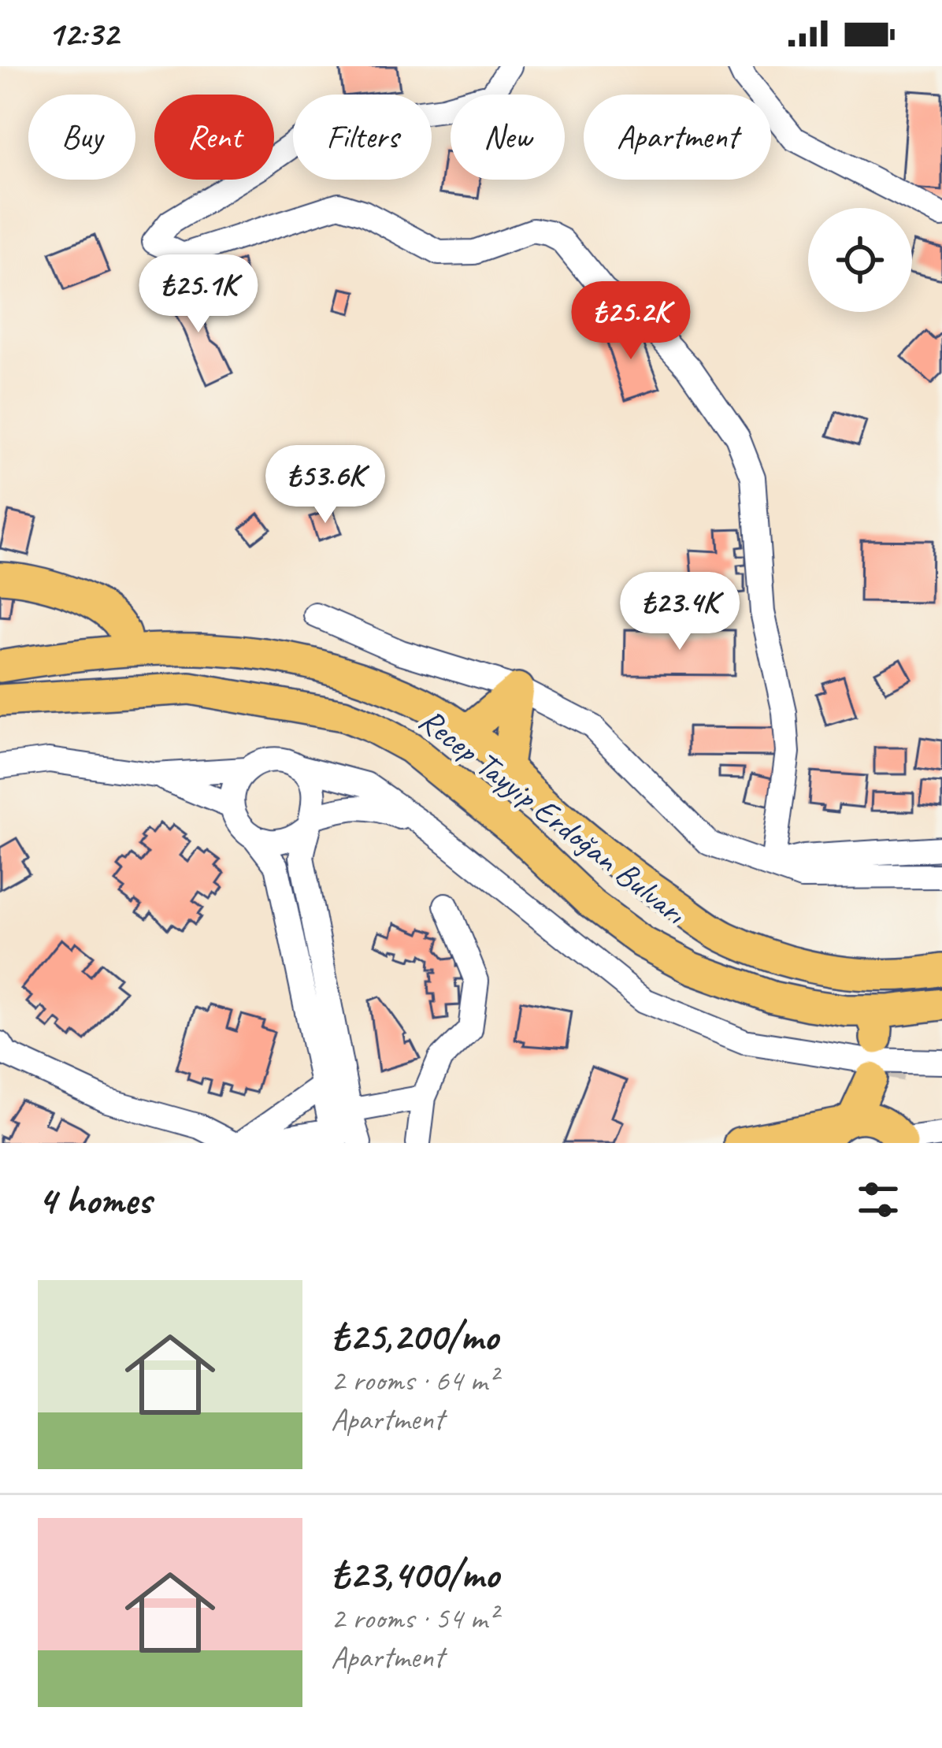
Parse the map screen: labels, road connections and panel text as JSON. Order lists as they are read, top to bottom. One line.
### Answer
{"streets":{"main road":["Recep Tayyip Erdoğan Bulvarı"]},"page":{"status":"12:32","chip":["Buy","Rent","Filters","New","Apartment"],"price":["₺25.1K","₺25.2K","₺53.6K","₺23.4K"],"heading":"4 homes","list":[{"name":"₺25,200/mo","note":"2 rooms · 64 m² · Apartment"},{"name":"₺23,400/mo","note":"2 rooms · 54 m² · Apartment"}]}}
